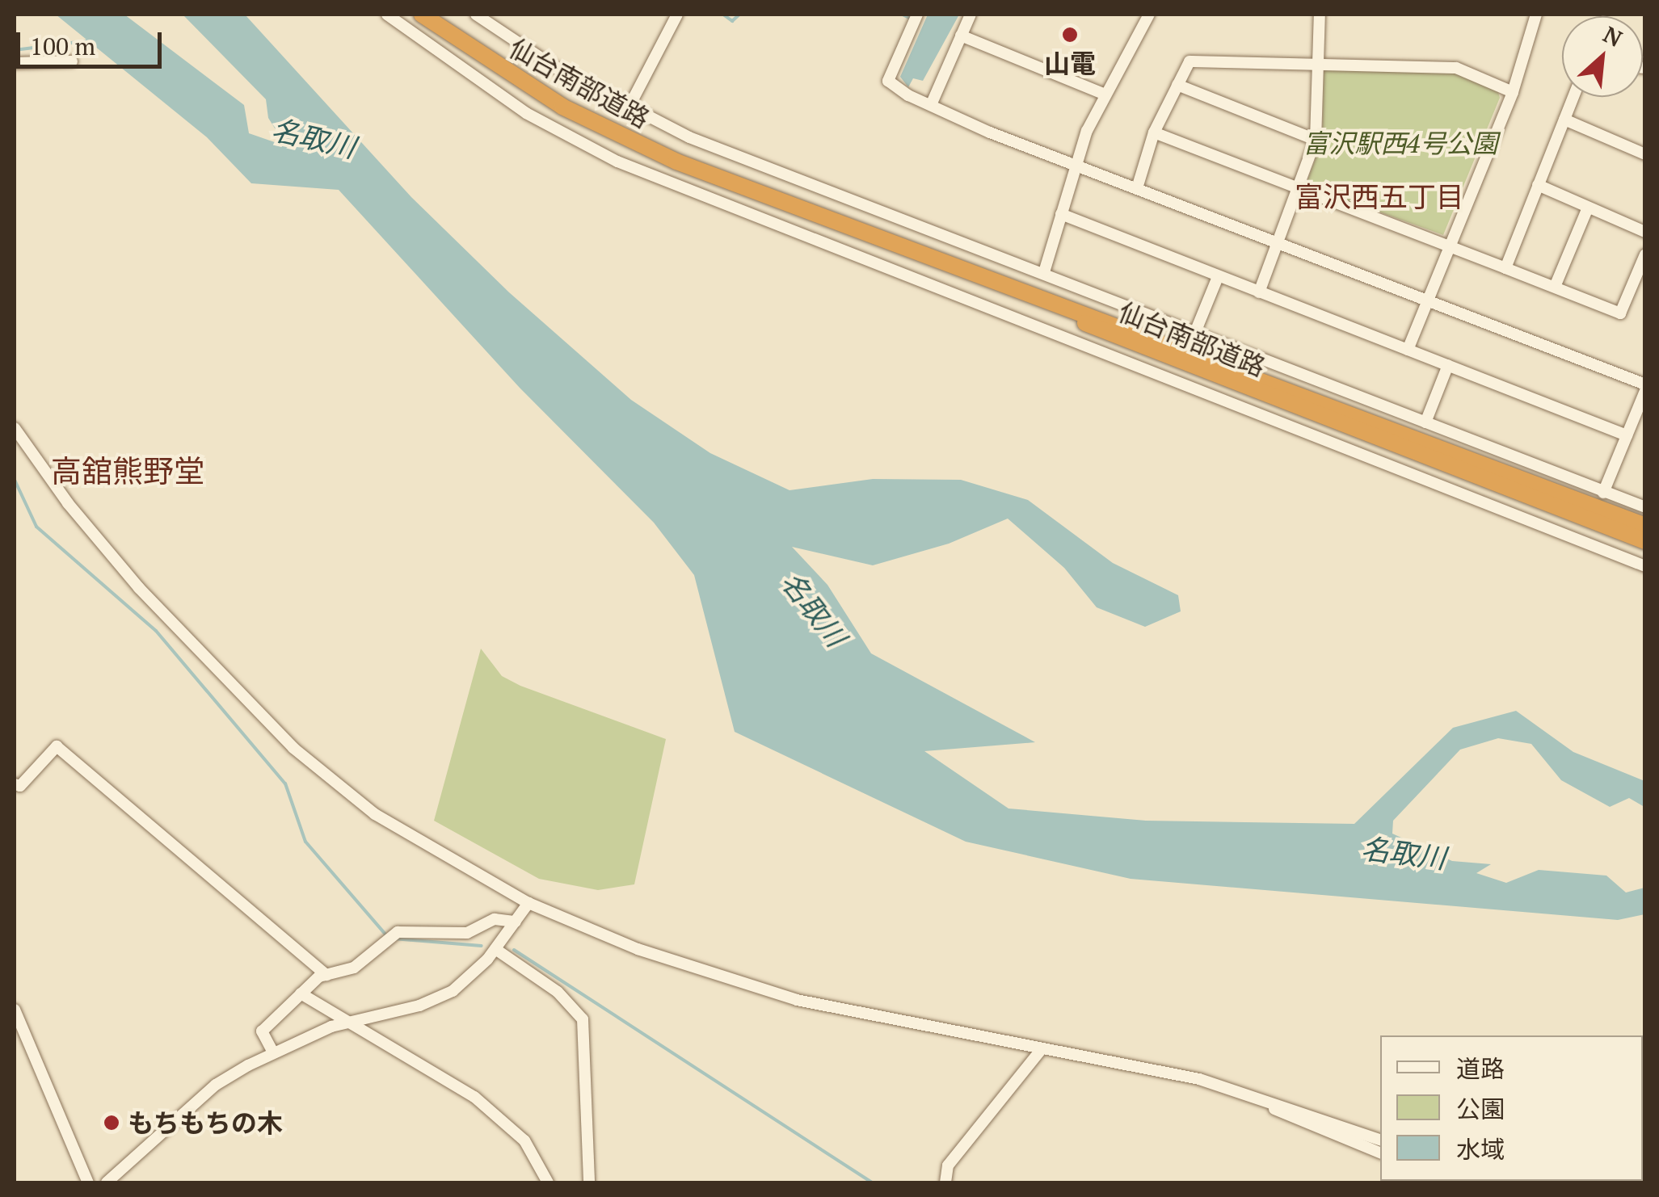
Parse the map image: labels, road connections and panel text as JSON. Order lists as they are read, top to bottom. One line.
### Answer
{"streets":{"highway":["仙台南部道路"]},"districts":["富沢西五丁目","高舘熊野堂"],"water":["名取川"],"parks":["富沢駅西4号公園"],"places":["山電","もちもちの木"],"legend":["道路","公園","水域"],"scale_bar":"100 m","north":"top right"}
